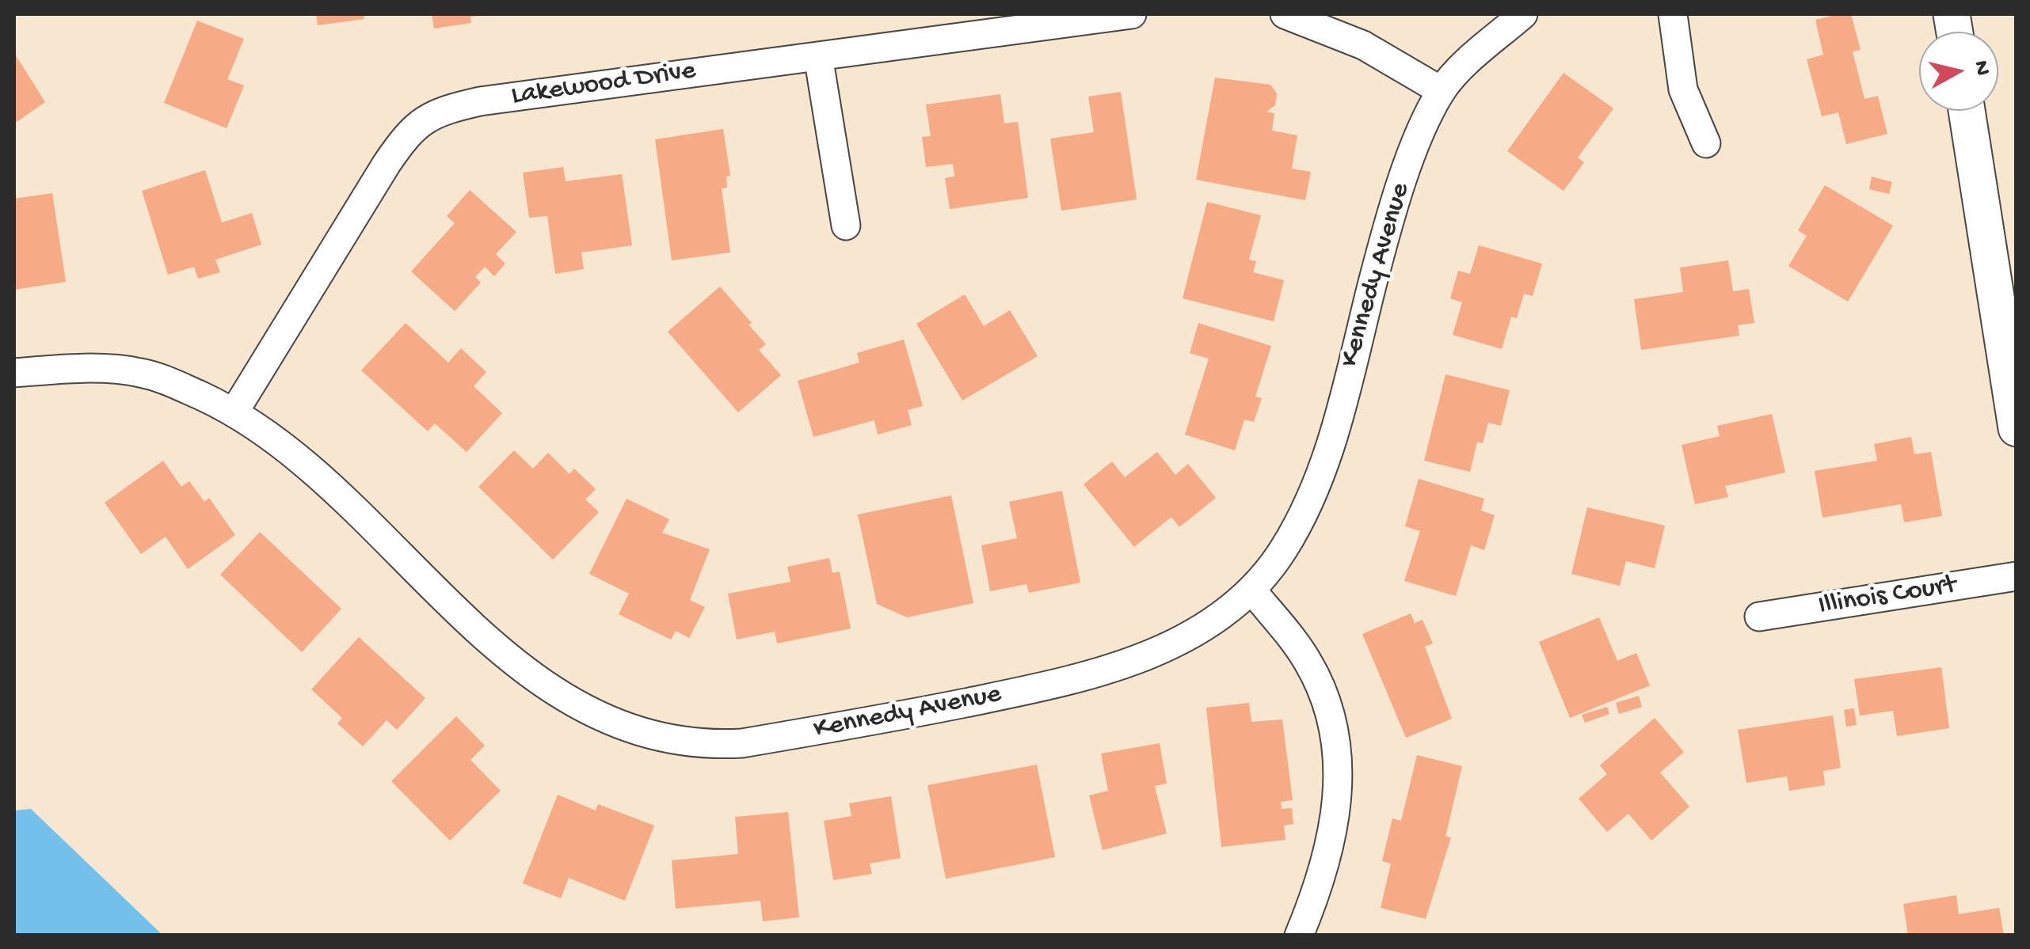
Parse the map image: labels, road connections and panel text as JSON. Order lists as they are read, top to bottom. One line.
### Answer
{"streets":{"street":["Lakewood Drive","Kennedy Avenue","Illinois Court"]},"crossings":[["Lakewood Drive","Kennedy Avenue"]],"north":"right"}
